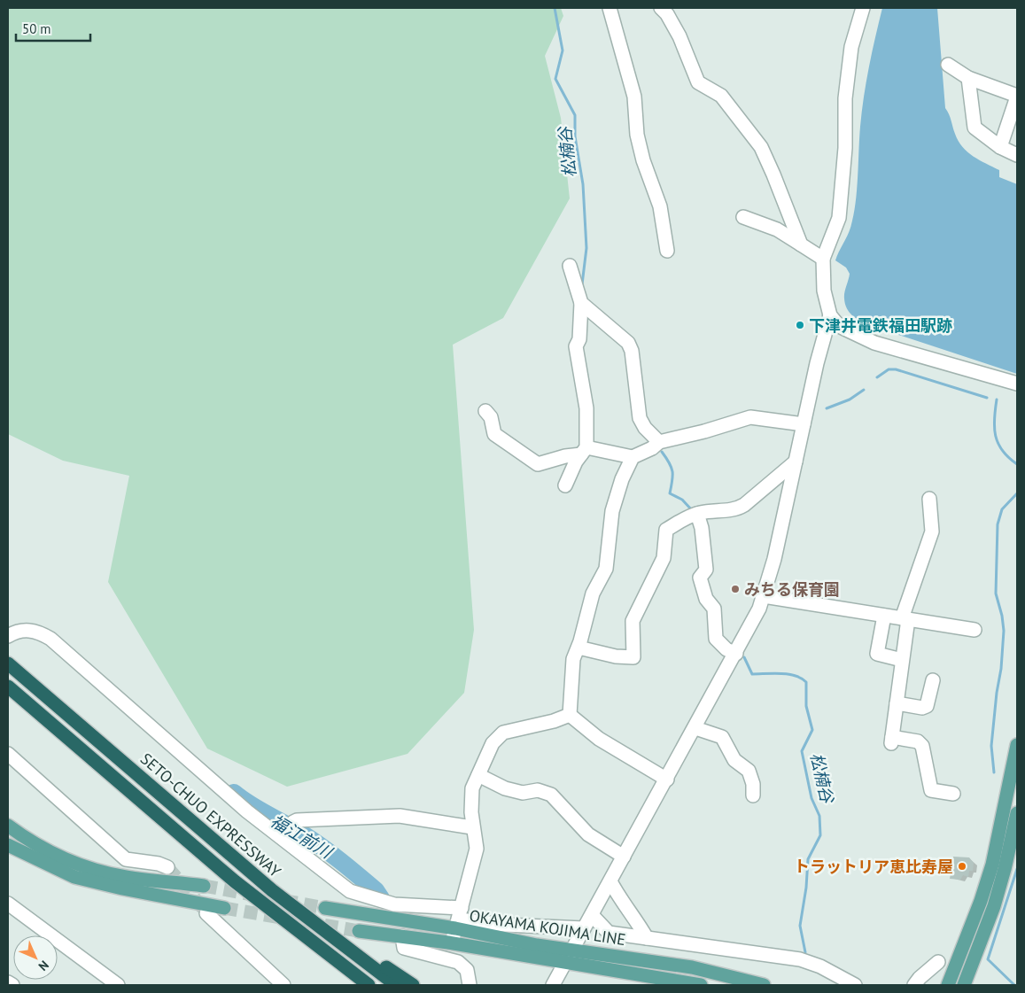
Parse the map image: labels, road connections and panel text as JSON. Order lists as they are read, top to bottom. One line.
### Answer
{"streets":{"highway":["SETO-CHUO EXPRESSWAY"],"main road":["OKAYAMA KOJIMA LINE"]},"water":["松楠谷","福江前川"],"places":["下津井電鉄福田駅跡","みちる保育園","トラットリア恵比寿屋"],"scale_bar":"50 m","north":"bottom right"}
